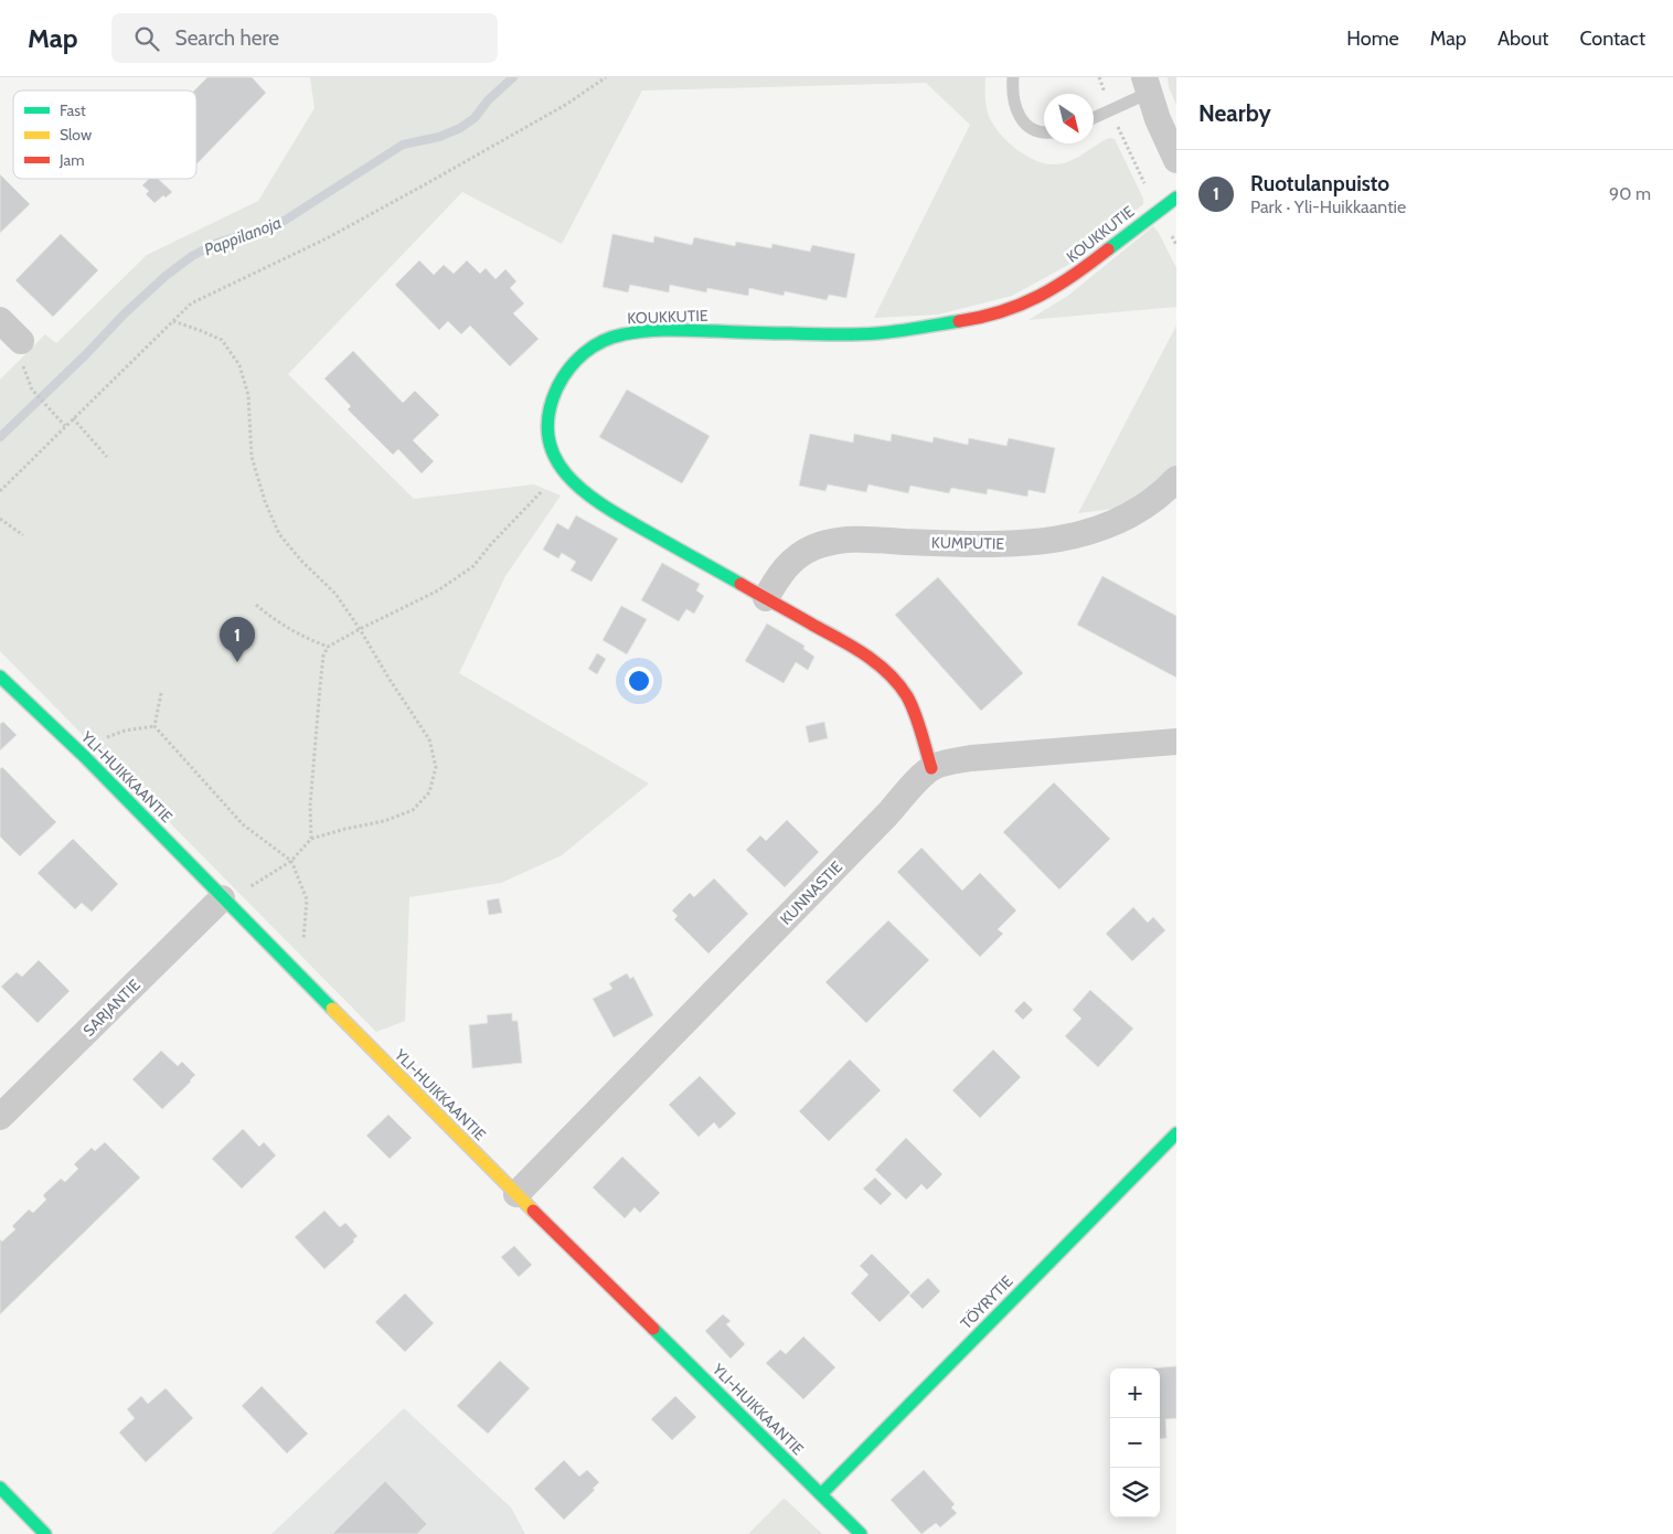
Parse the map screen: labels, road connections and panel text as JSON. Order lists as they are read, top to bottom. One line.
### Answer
{"streets":{"street":["KOUKKUTIE","KUMPUTIE","YLI-HUIKKAANTIE","KUNNASTIE","SARJANTIE","TÖYRYTIE"]},"crossings":[["KOUKKUTIE","KUMPUTIE"],["KOUKKUTIE","KUNNASTIE"],["YLI-HUIKKAANTIE","KUNNASTIE"],["YLI-HUIKKAANTIE","SARJANTIE"],["YLI-HUIKKAANTIE","TÖYRYTIE"]],"water":["Pappilanoja"],"legend":["Fast","Slow","Jam"],"north":"bottom right","page":{"header":"Map","search":"Search here","nav":["Home","Map","About","Contact"],"heading":"Nearby","list":[{"mark":"1","name":"Ruotulanpuisto","note":"Park · Yli-Huikkaantie","value":"90 m"}],"pins":"1","map_buttons":["+","−"]}}
